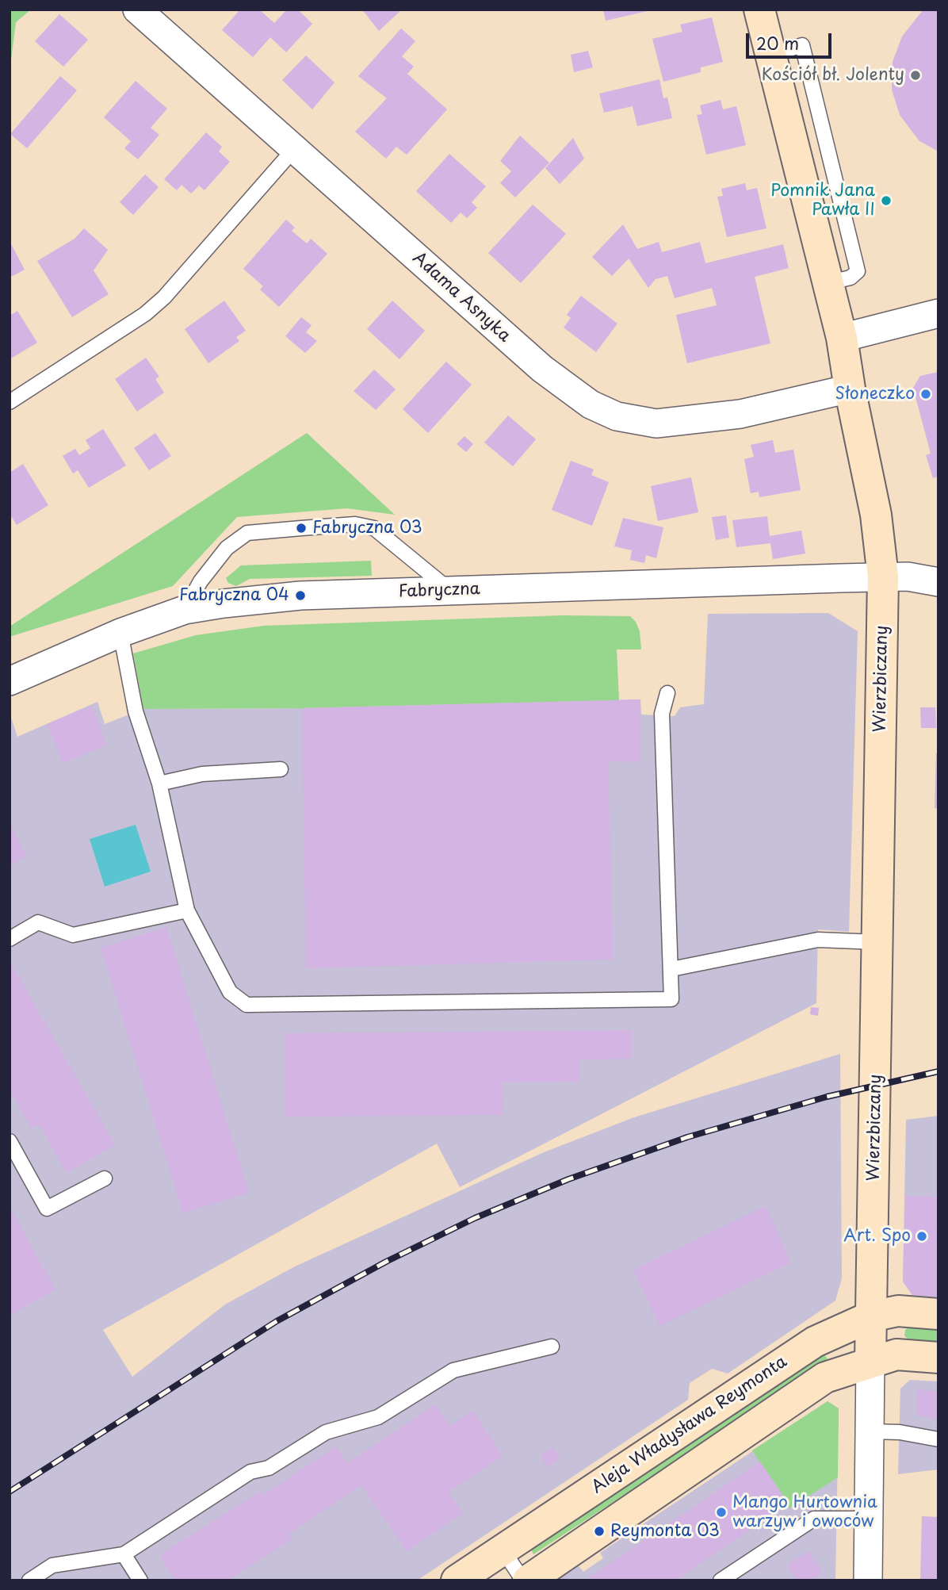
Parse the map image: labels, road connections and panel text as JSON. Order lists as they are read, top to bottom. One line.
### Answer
{"streets":{"street":["Adama Asnyka","Fabryczna","Wierzbiczany","Aleja Władysława Reymonta"]},"crossings":[["Adama Asnyka","Wierzbiczany"],["Fabryczna","Wierzbiczany"],["Wierzbiczany","Aleja Władysława Reymonta"]],"places":["Kościół bł. Jolenty","Pomnik Jana Pawła II","Słoneczko","Fabryczna 03","Fabryczna 04","Art. Spo","Mango Hurtownia warzyw i owoców","Reymonta 03"],"scale_bar":"20 m"}
